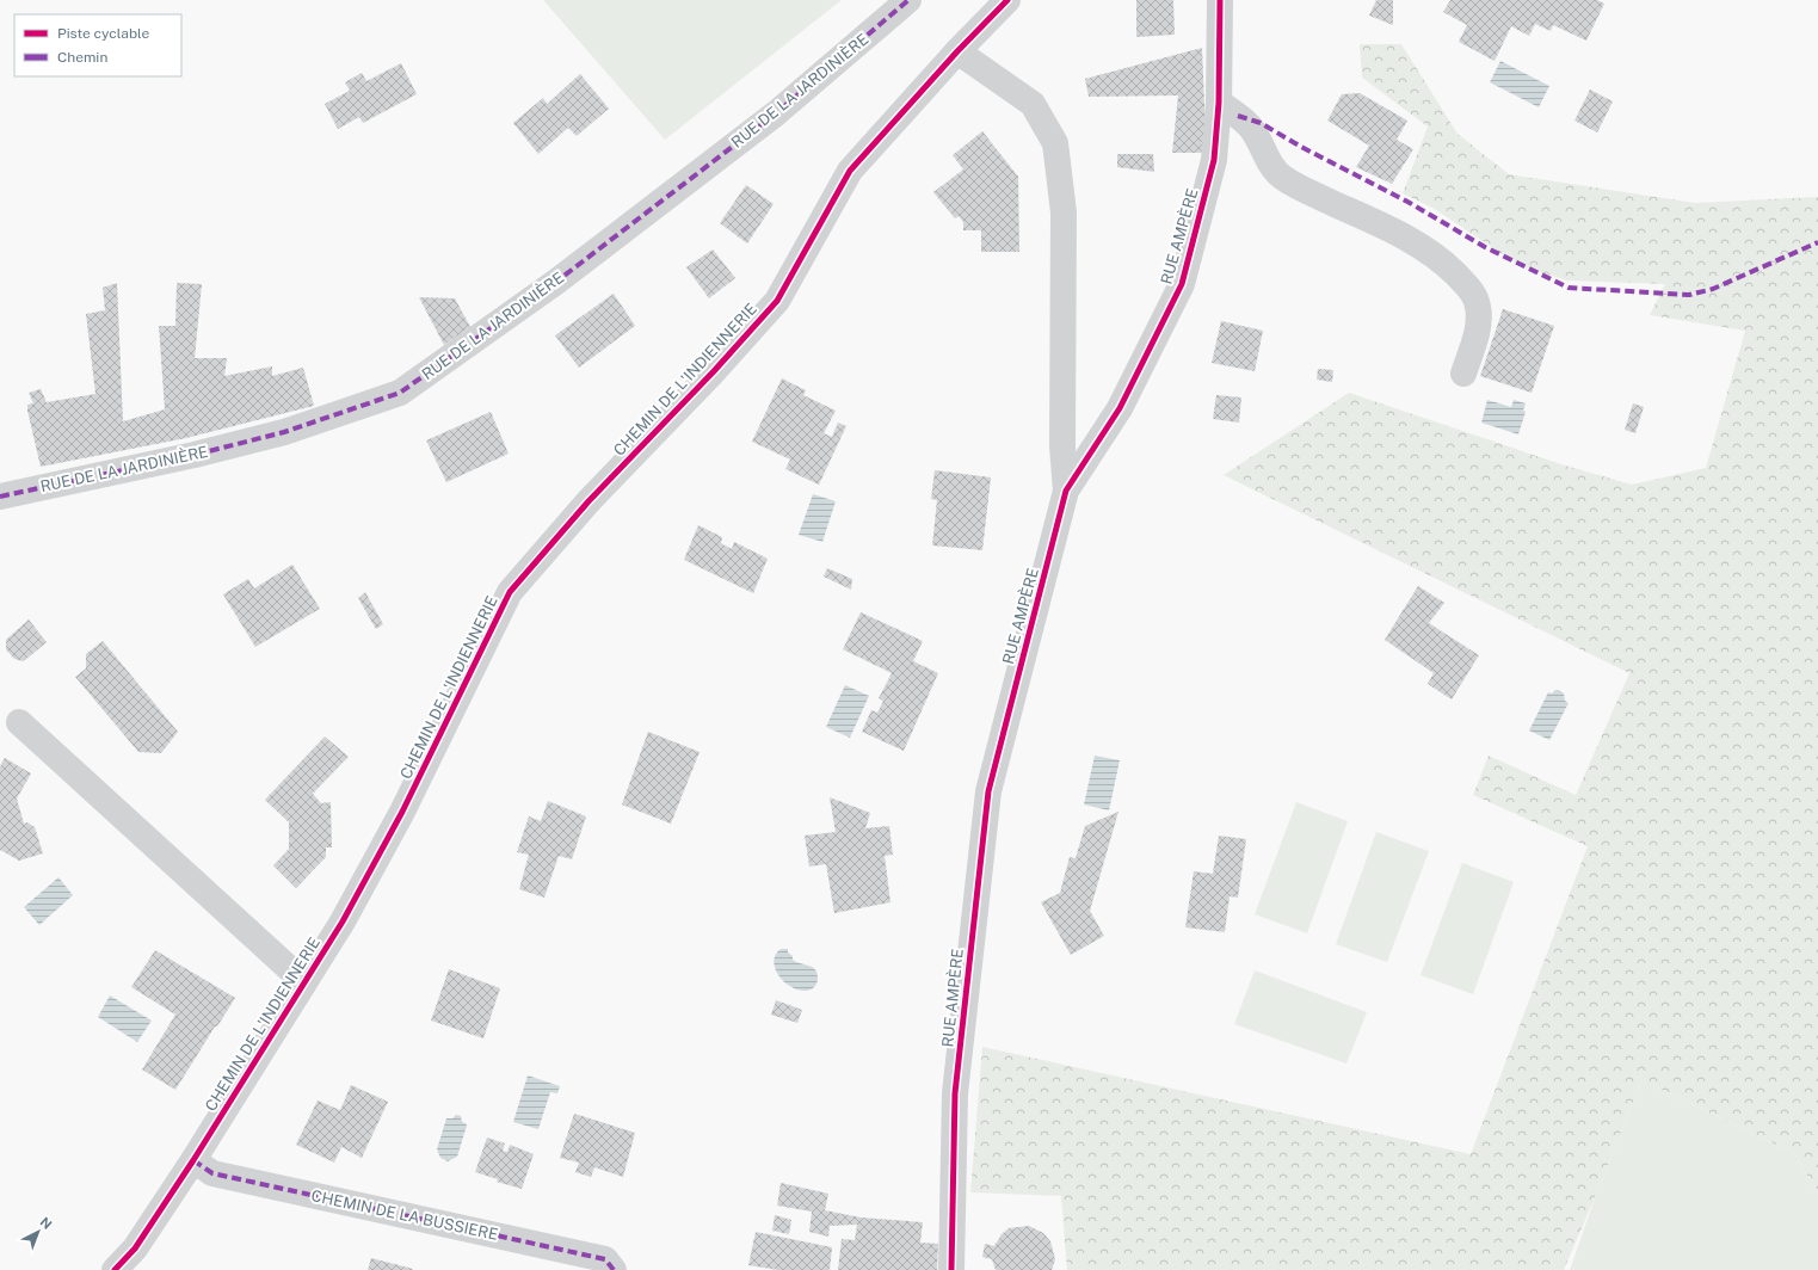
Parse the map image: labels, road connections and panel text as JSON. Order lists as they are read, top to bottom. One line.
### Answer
{"streets":{"street":["RUE DE LA JARDINIÈRE","RUE AMPÈRE","CHEMIN DE L'INDIENNERIE","CHEMIN DE LA BUSSIERE"]},"crossings":[["CHEMIN DE L'INDIENNERIE","CHEMIN DE LA BUSSIERE"]],"legend":["Piste cyclable","Chemin"],"north":"top right"}
